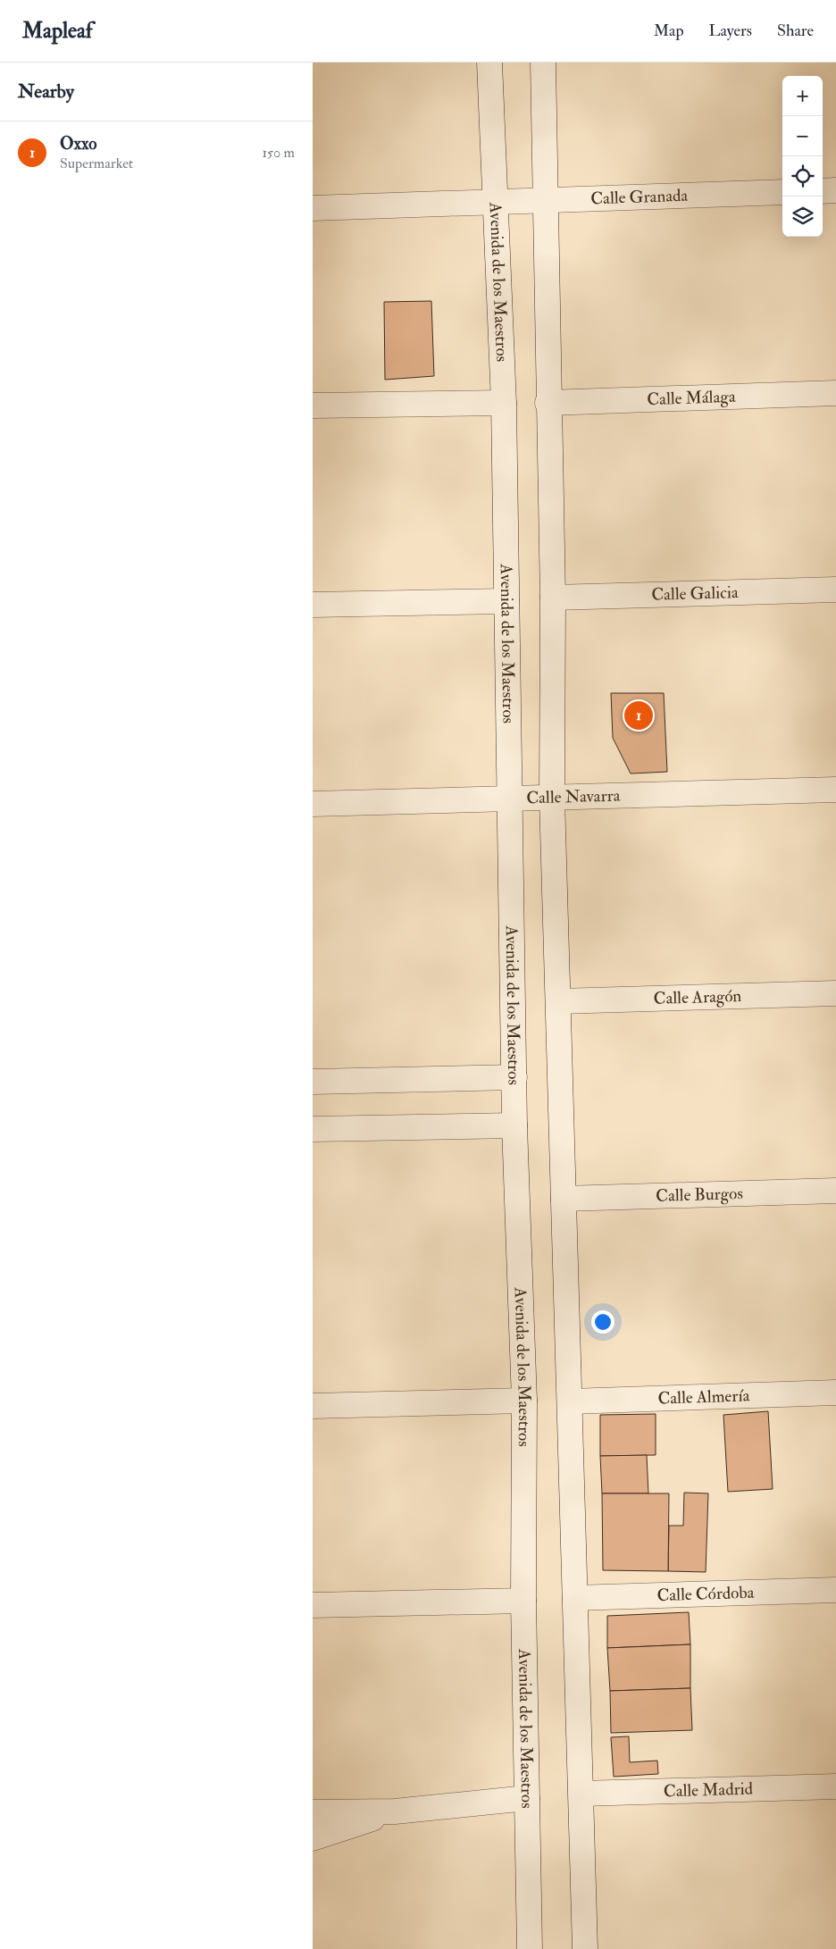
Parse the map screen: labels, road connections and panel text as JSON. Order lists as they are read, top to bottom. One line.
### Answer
{"streets":{"street":["Calle Granada","Avenida de los Maestros","Calle Málaga","Calle Galicia","Calle Navarra","Calle Aragón","Calle Burgos","Calle Almería","Calle Córdoba","Calle Madrid"]},"crossings":[["Calle Granada","Avenida de los Maestros"],["Avenida de los Maestros","Calle Navarra"]],"page":{"header":"Mapleaf","nav":["Map","Layers","Share"],"heading":"Nearby","map_buttons":["+","−"],"list":[{"mark":"1","name":"Oxxo","note":"Supermarket","value":"150 m"}],"pins":"1"}}
